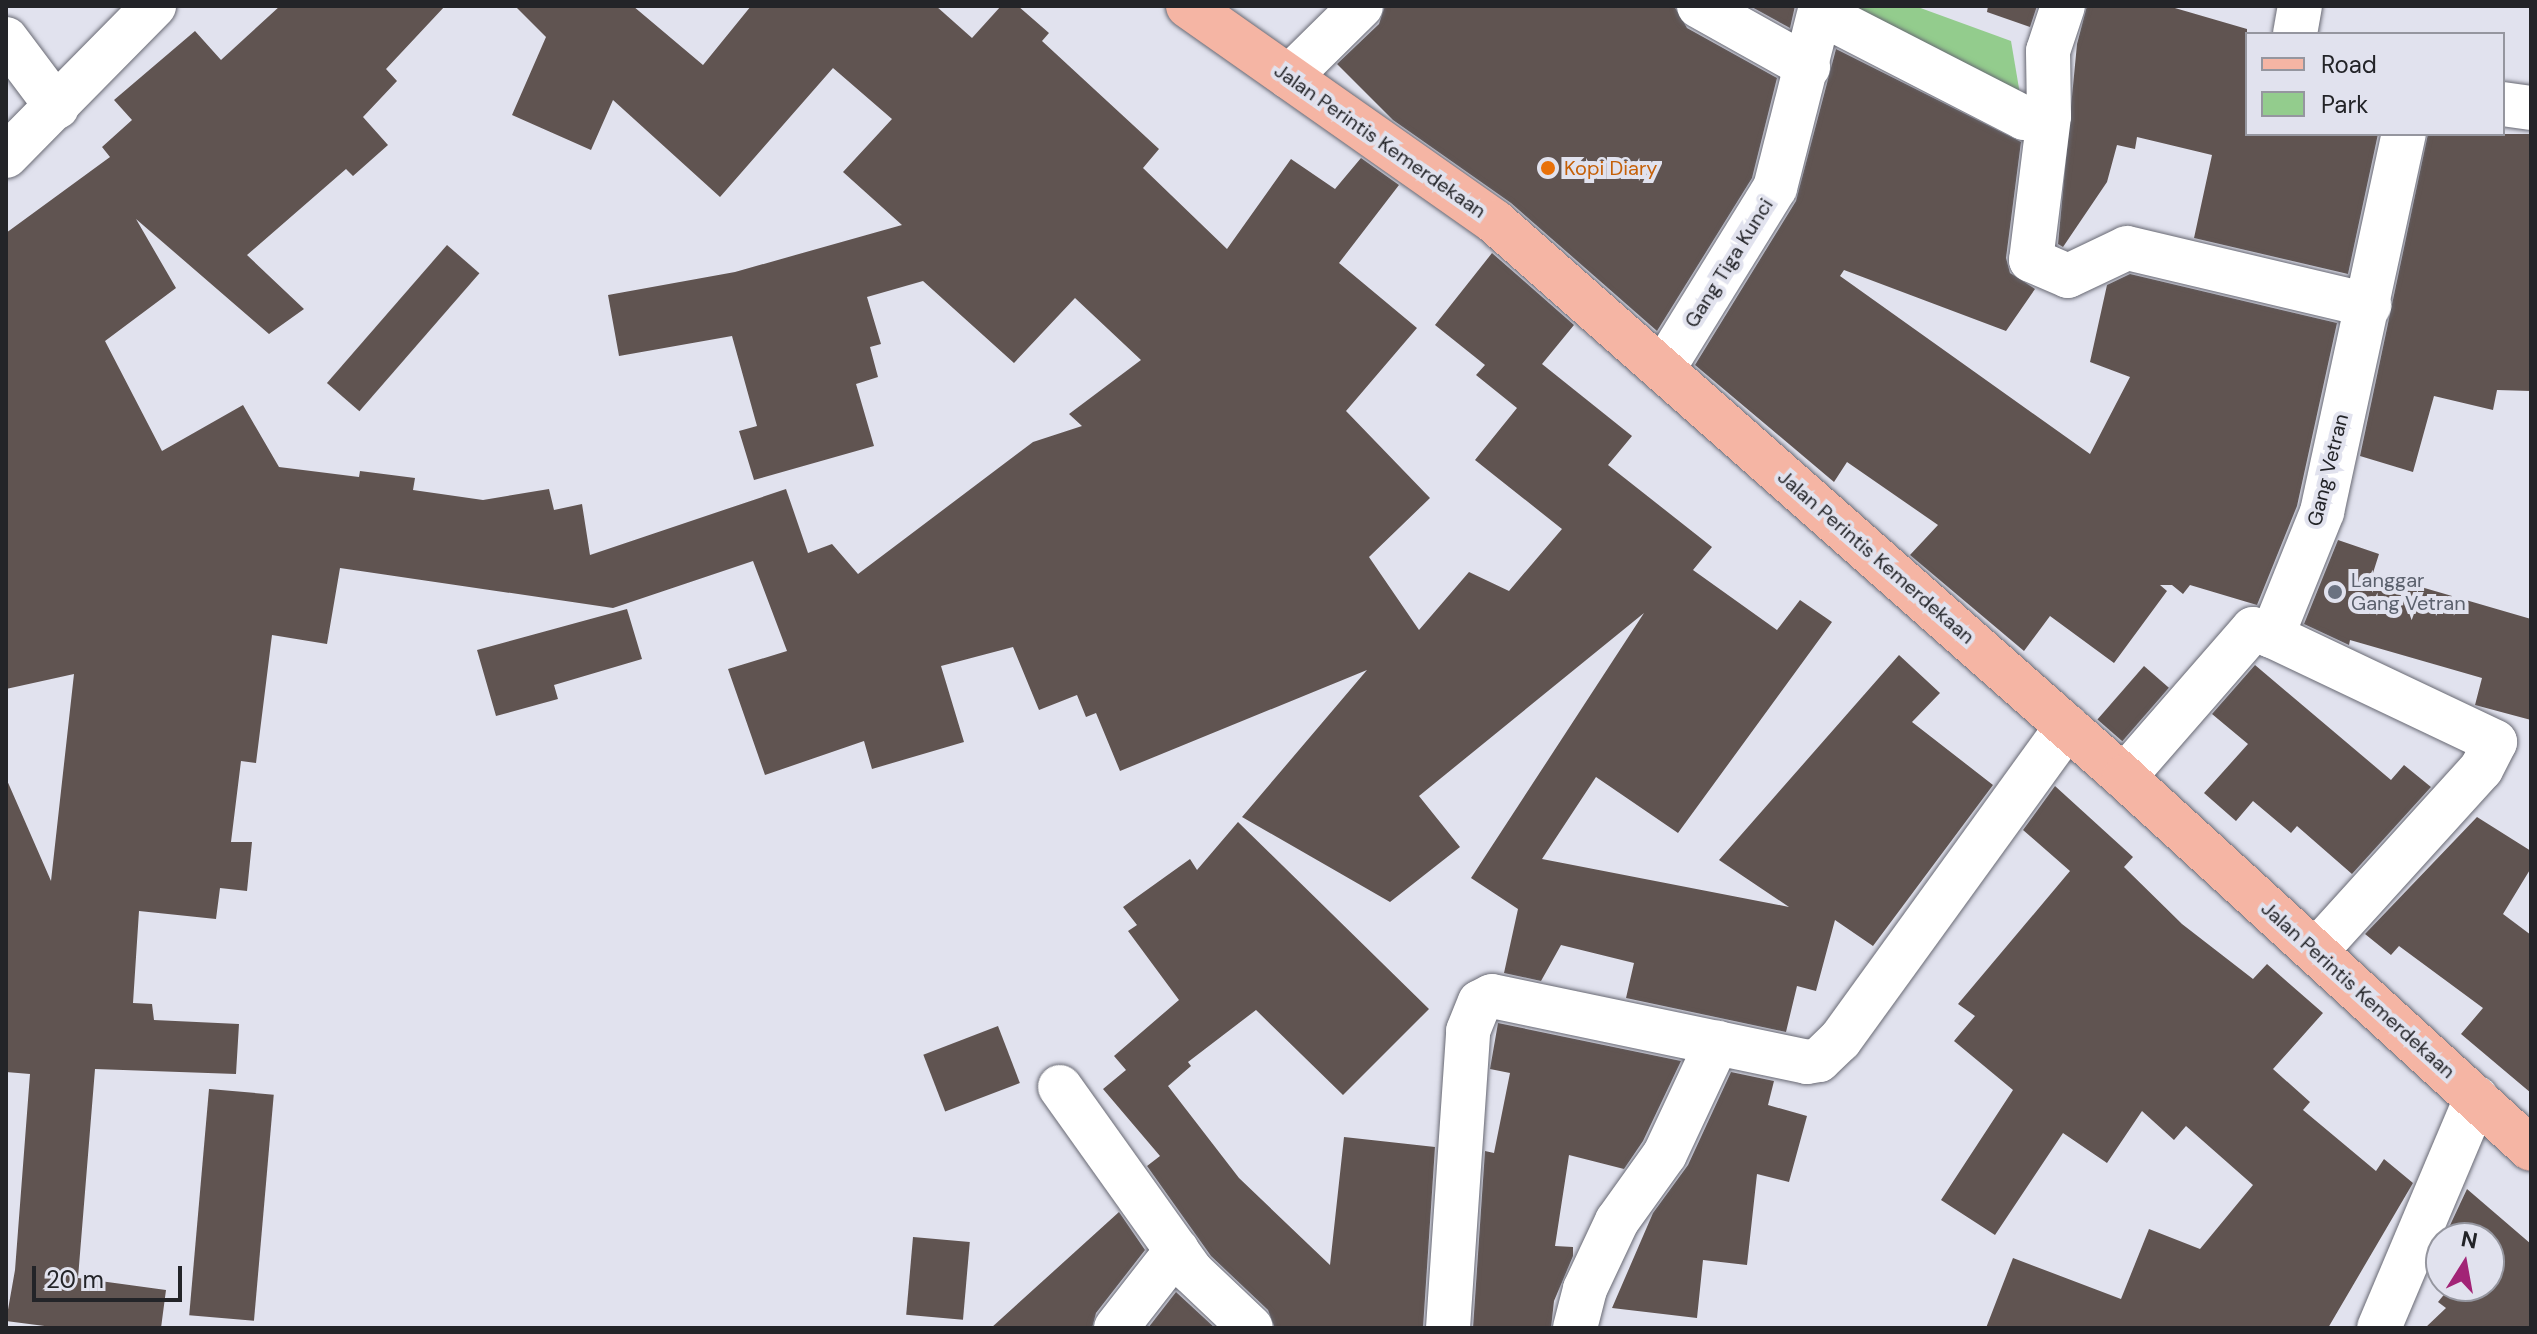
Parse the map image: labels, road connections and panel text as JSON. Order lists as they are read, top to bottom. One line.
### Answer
{"streets":{"main road":["Jalan Perintis Kemerdekaan"],"street":["Gang Tiga Kunci","Gang Vetran"]},"crossings":[["Jalan Perintis Kemerdekaan","Gang Tiga Kunci"]],"places":["Kopi Diary","Langgar Gang Vetran"],"legend":["Road","Park"],"scale_bar":"20 m","north":"top"}
